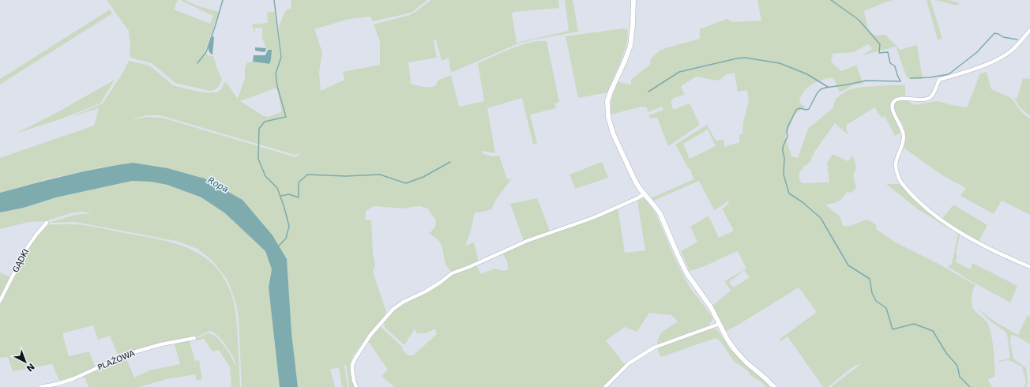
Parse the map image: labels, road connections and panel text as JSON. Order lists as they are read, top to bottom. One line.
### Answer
{"streets":{"street":["GĄDKI","PLAŻOWA"]},"water":["Ropa"],"north":"bottom right"}
